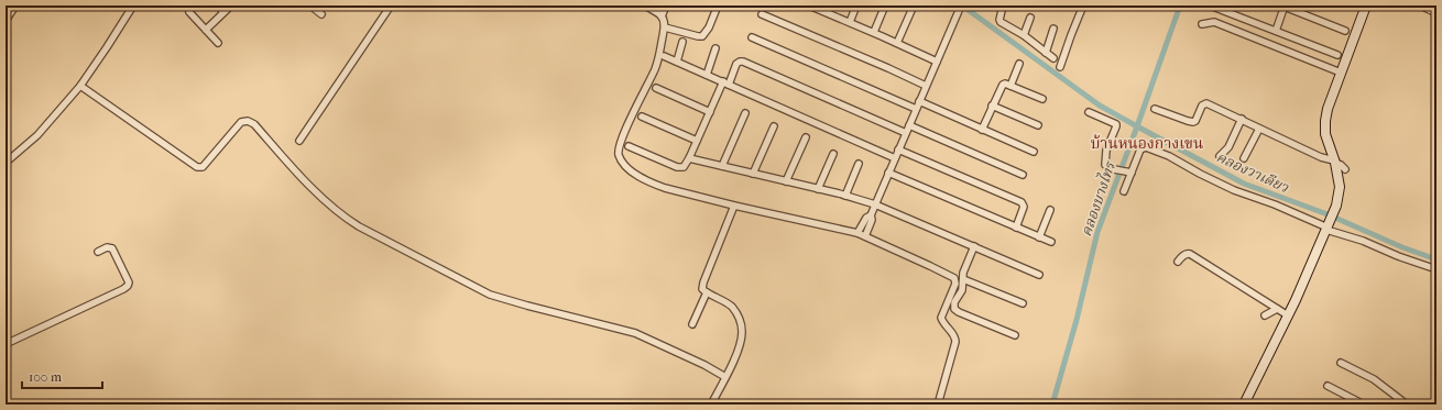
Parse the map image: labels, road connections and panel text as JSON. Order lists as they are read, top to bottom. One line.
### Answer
{"districts":["บ้านหนองกางเขน"],"water":["คลองวาเดียว","คลองบางไทร"],"scale_bar":"100 m"}
